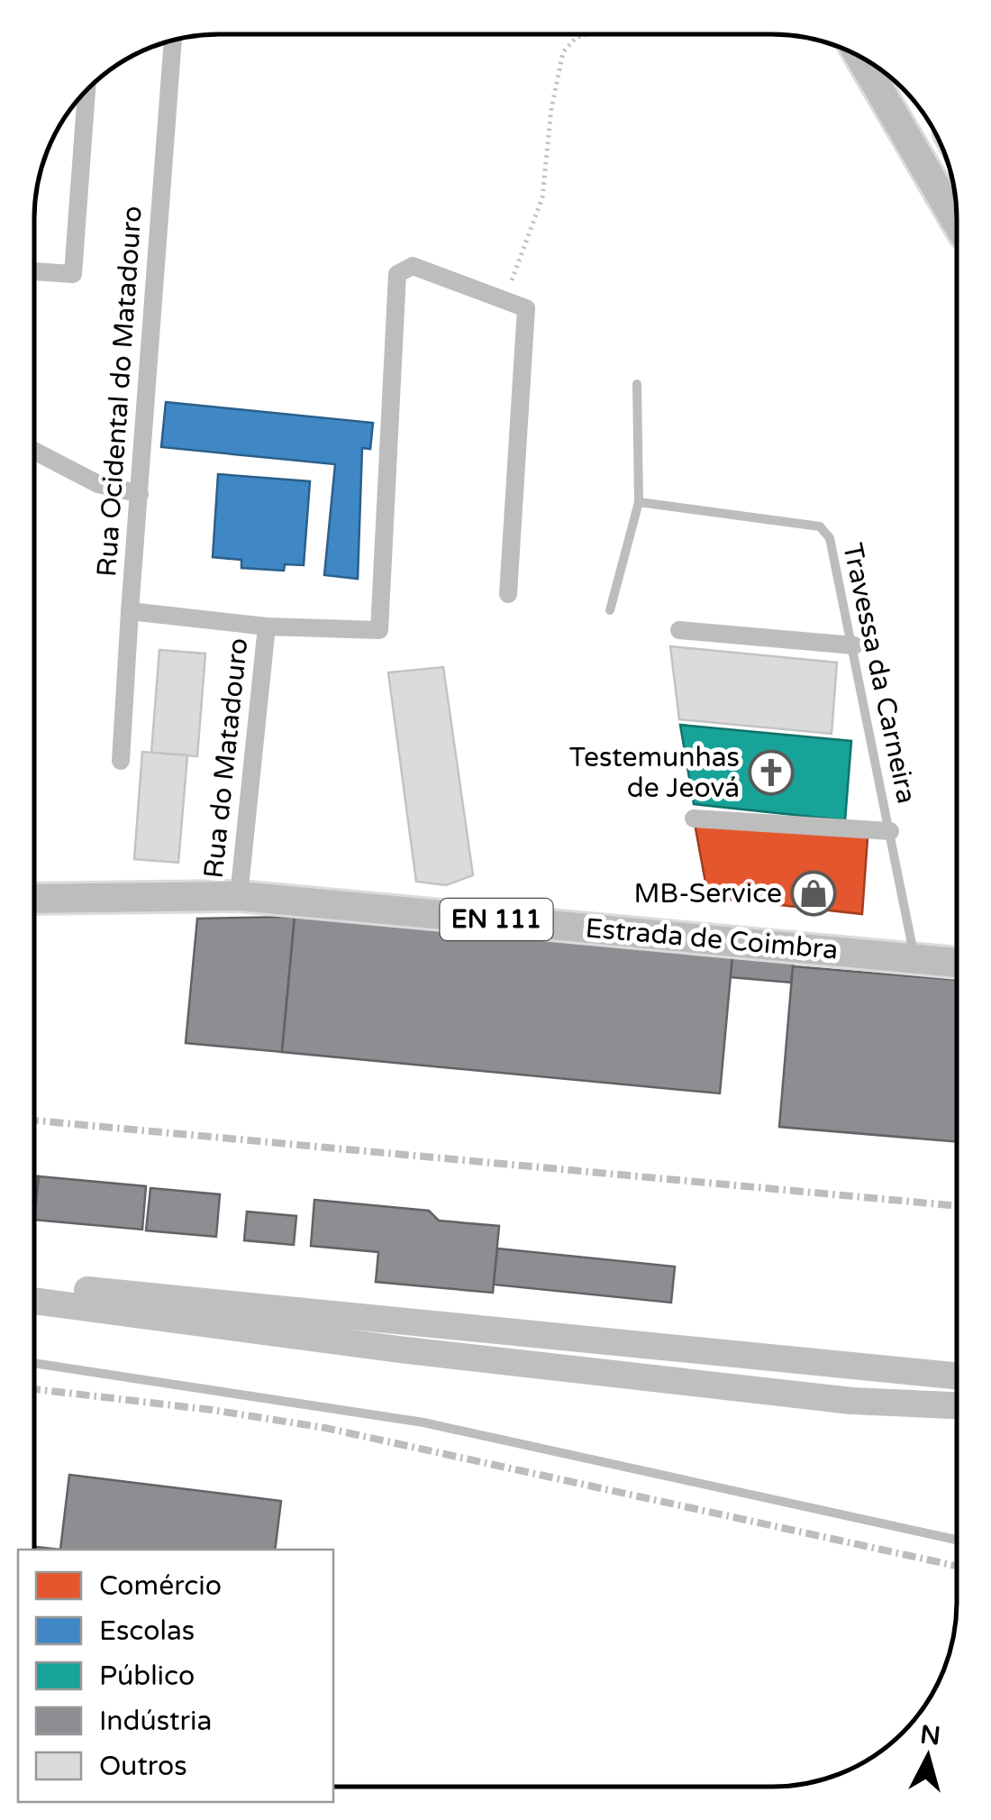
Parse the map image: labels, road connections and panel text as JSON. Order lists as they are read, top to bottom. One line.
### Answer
{"streets":{"main road":["EN 111","Estrada de Coimbra"],"street":["Rua Ocidental do Matadouro","Rua do Matadouro"],"lane":["Travessa da Carneira"]},"crossings":[["Rua Ocidental do Matadouro","Rua do Matadouro"],["Travessa da Carneira","Estrada de Coimbra"],["Rua do Matadouro","Estrada de Coimbra"]],"places":{"church":["Testemunhas de Jeová"],"shop":["MB-Service"]},"legend":["Comércio","Escolas","Público","Indústria","Outros"],"north":"top"}
